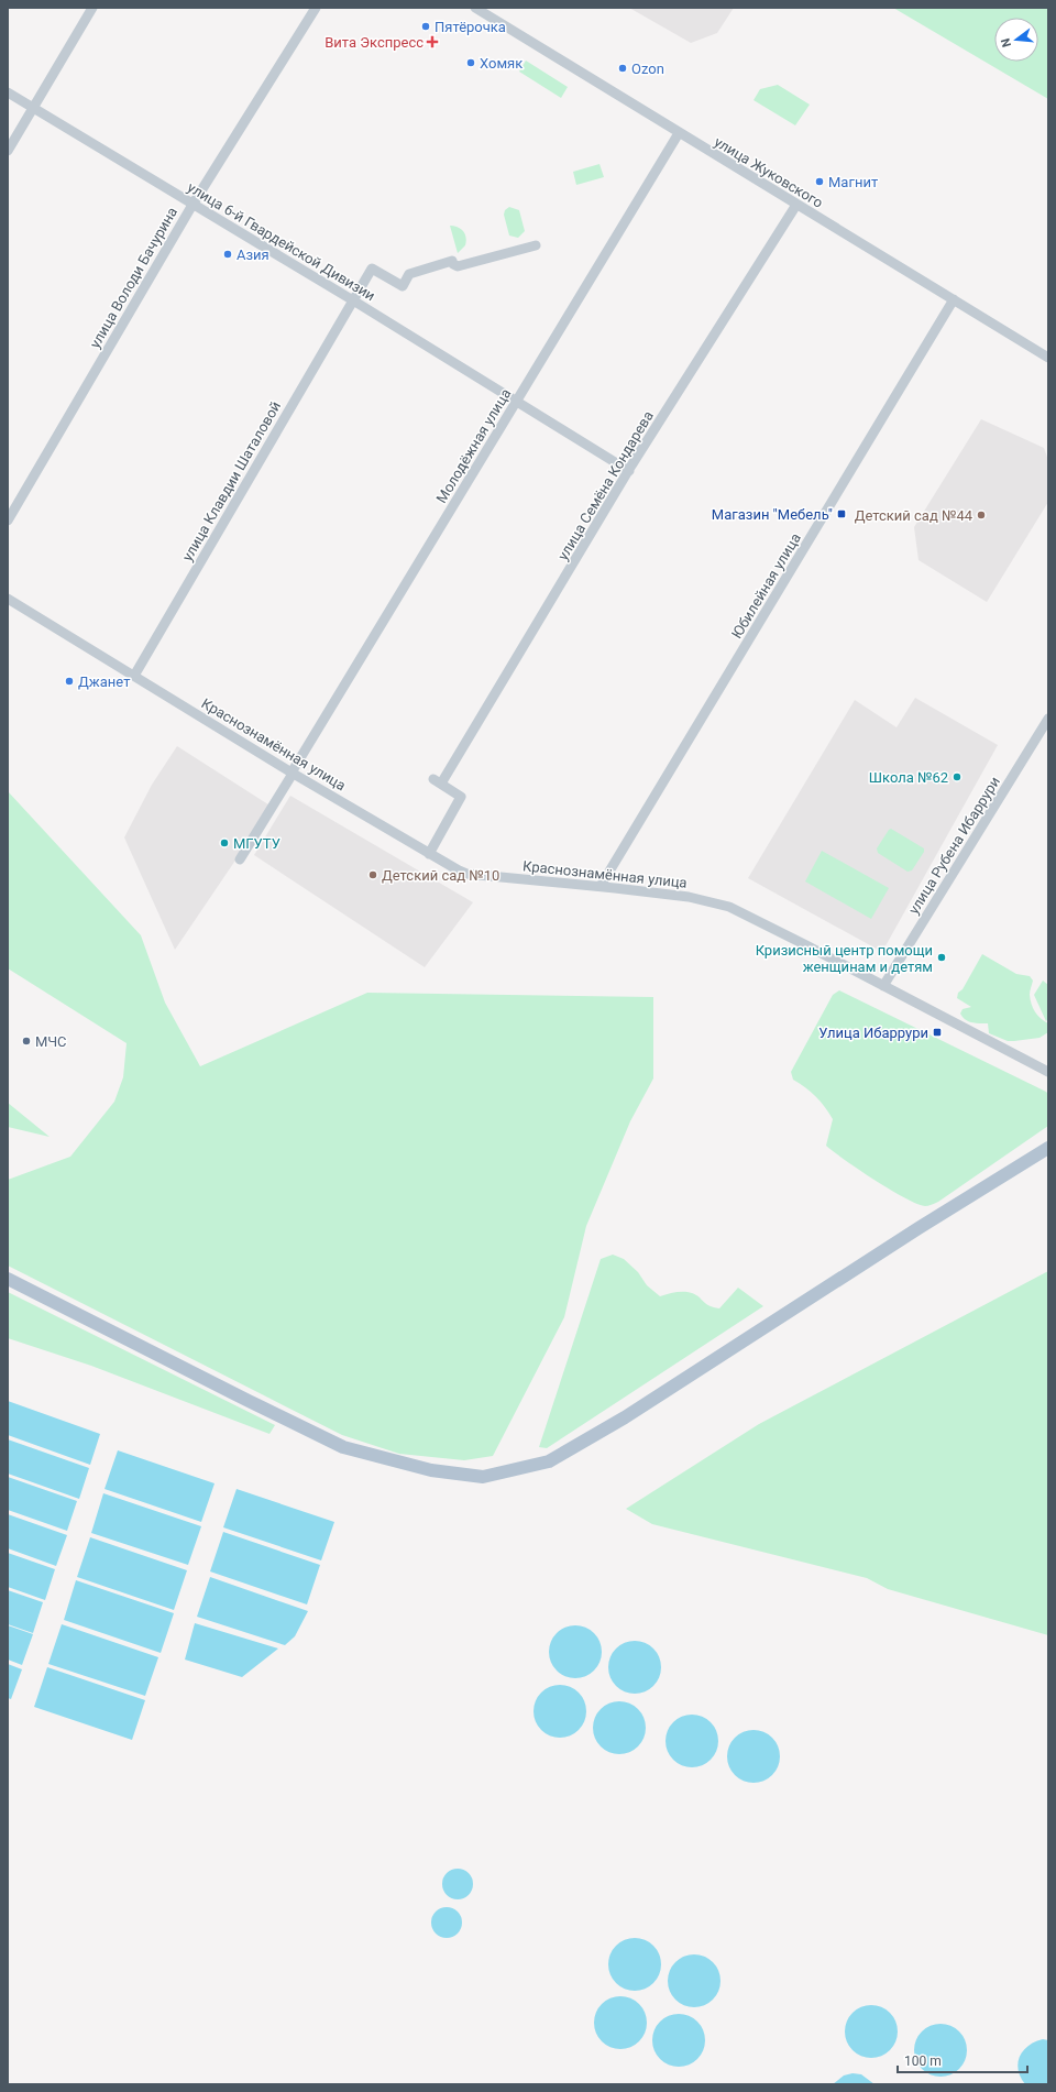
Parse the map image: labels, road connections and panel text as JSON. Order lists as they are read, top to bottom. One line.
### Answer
{"streets":{"street":["улица Жуковского","улица 6-й Гвардейской Дивизии","улица Володи Бачурина","Молодёжная улица","улица Клавдии Шаталовой","улица Семёна Кондарева","Юбилейная улица","Краснознамённая улица","улица Рубена Ибаррури"]},"crossings":[["улица Жуковского","Молодёжная улица"],["улица Жуковского","улица Семёна Кондарева"],["улица Жуковского","Юбилейная улица"],["улица 6-й Гвардейской Дивизии","улица Володи Бачурина"],["улица 6-й Гвардейской Дивизии","Молодёжная улица"],["улица 6-й Гвардейской Дивизии","улица Клавдии Шаталовой"],["улица 6-й Гвардейской Дивизии","улица Семёна Кондарева"],["Молодёжная улица","Краснознамённая улица"],["улица Клавдии Шаталовой","Краснознамённая улица"],["улица Семёна Кондарева","Краснознамённая улица"],["Юбилейная улица","Краснознамённая улица"],["Краснознамённая улица","улица Рубена Ибаррури"]],"places":{"other":["Пятёрочка","Хомяк","Ozon","Магнит","Азия","Детский сад №44","Джанет","Школа №62","МГУТУ","Детский сад №10","Кризисный центр помощи женщинам и детям","МЧС"],"health":["Вита Экспресс"],"transit":["Магазин \"Мебель\"","Улица Ибаррури"]},"scale_bar":"100 m","north":"left"}
